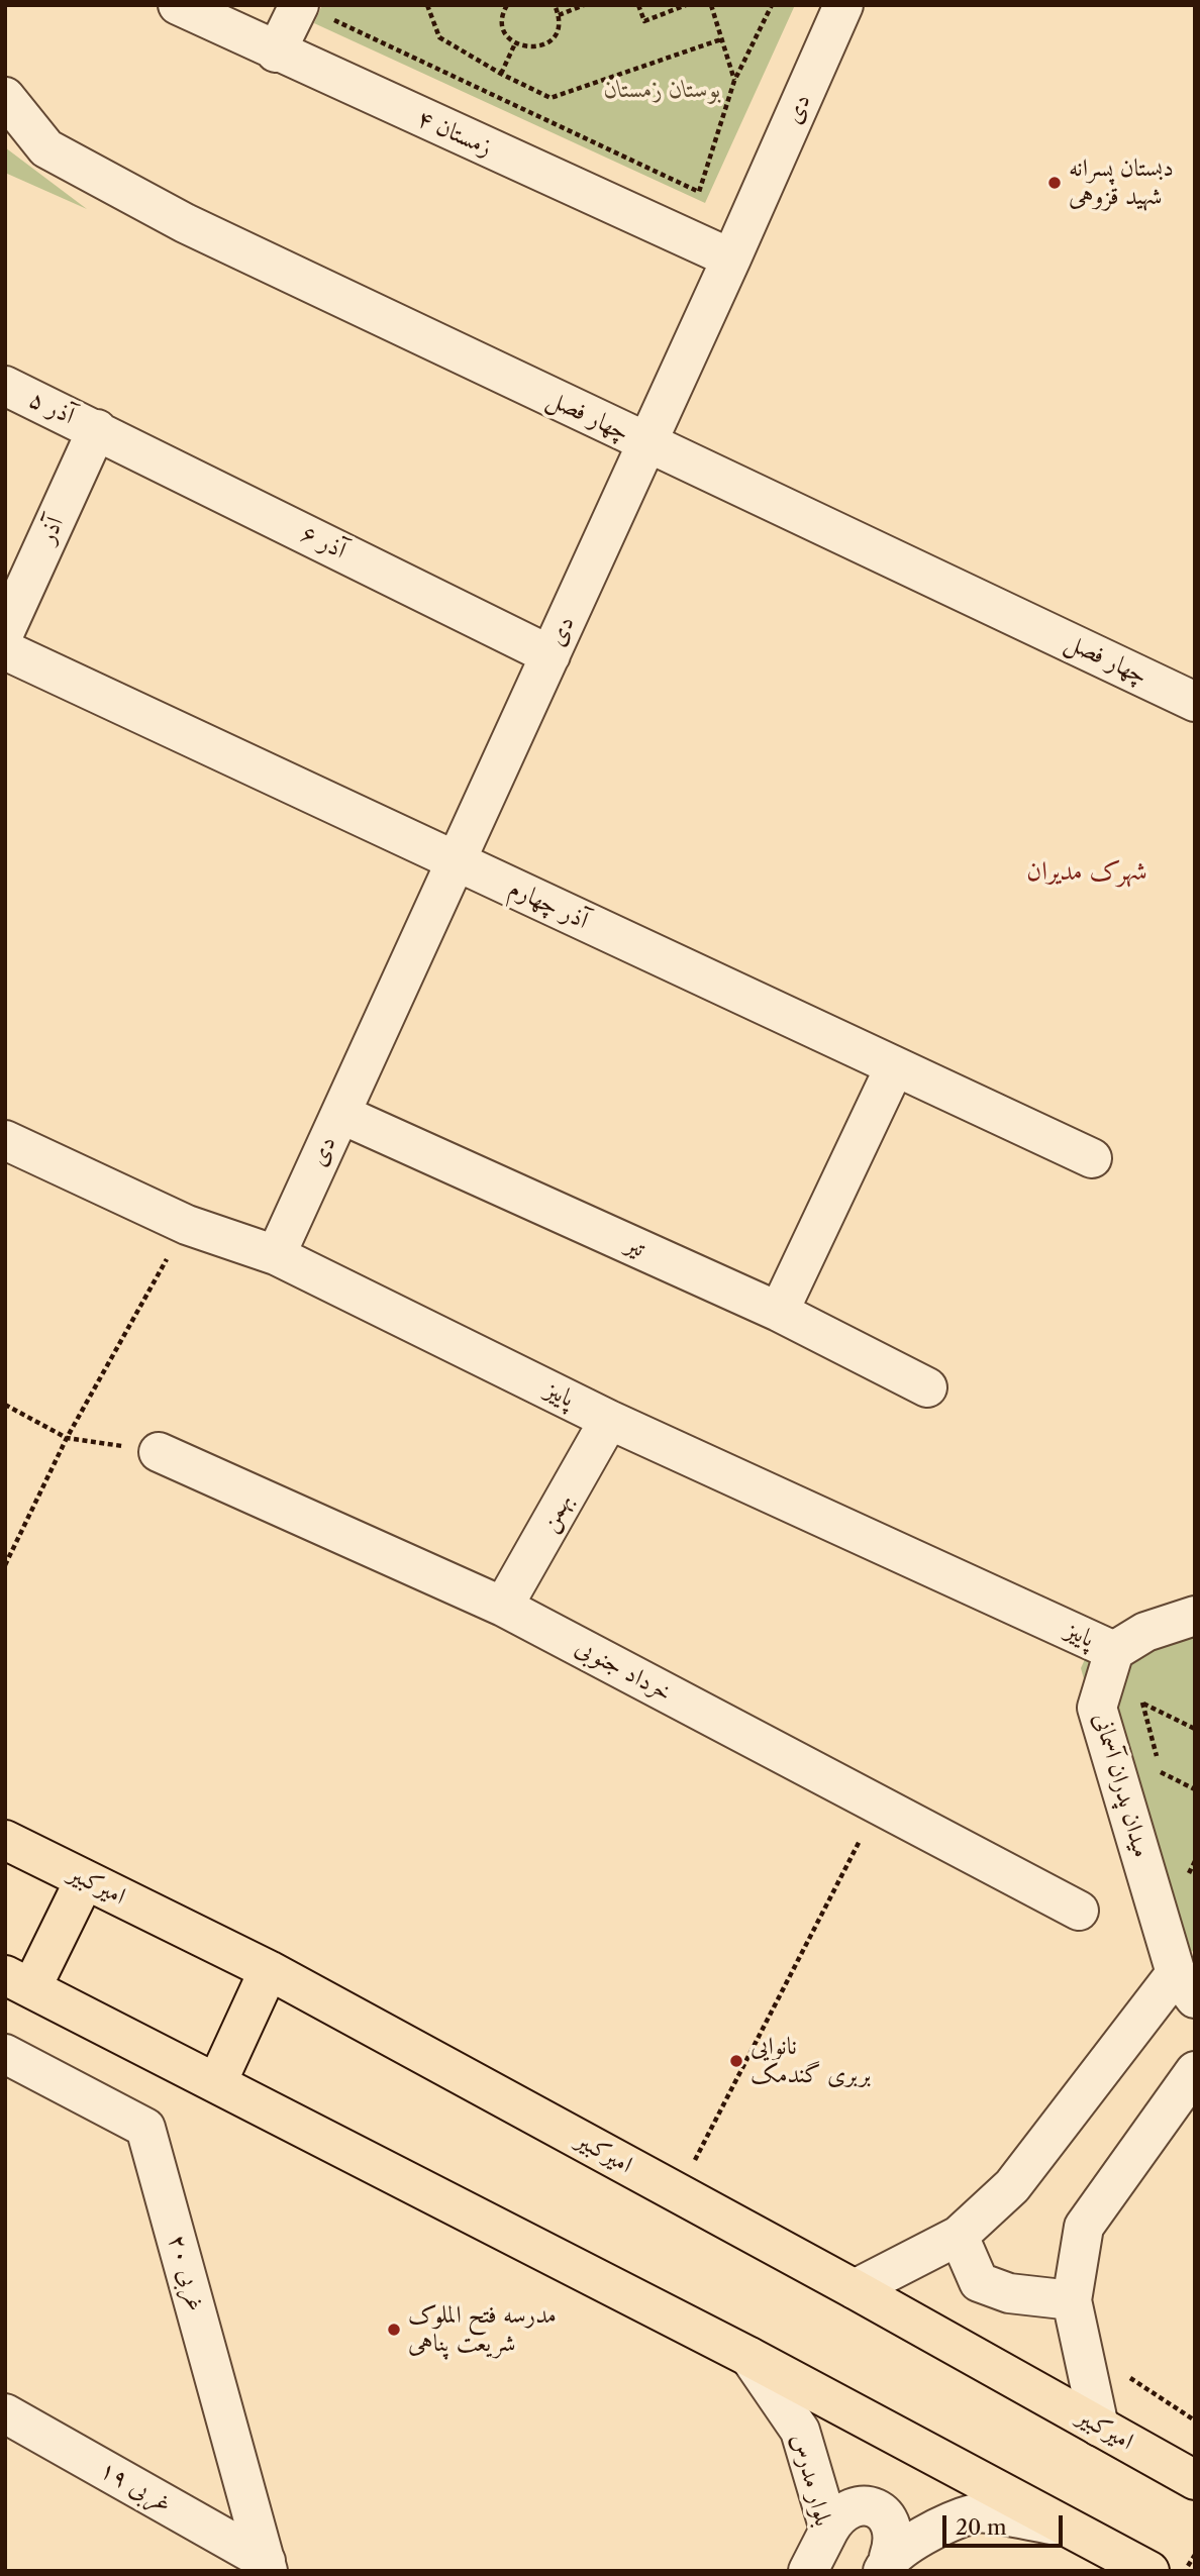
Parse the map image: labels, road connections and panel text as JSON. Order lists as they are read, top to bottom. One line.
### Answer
{"streets":{"main road":["امیرکبیر"],"street":["دی","زمستان ۴","آذر ۵","چهار فصل","آذر","آذر ۶","آذر چهارم","تیر","پاییز","بهمن","خرداد جنوبی","میدان پدران آسمانی","۲۰ غربی","بلوار مدرس","۱۹ غربی"]},"crossings":[["دی","زمستان ۴"],["دی","چهار فصل"],["دی","آذر ۶"],["دی","آذر چهارم"],["دی","تیر"],["دی","پاییز"],["آذر ۵","آذر"],["آذر ۵","آذر ۶"],["آذر","آذر ۶"],["پاییز","بهمن"],["پاییز","میدان پدران آسمانی"],["بهمن","خرداد جنوبی"],["۲۰ غربی","۱۹ غربی"]],"districts":["شهرک مدیران"],"parks":["بوستان زمستان"],"places":["دبستان پسرانه شهید قزوهی","نانوایی بربری گندمک","مدرسه فتح الملوک شریعت پناهی"],"scale_bar":"20 m"}
